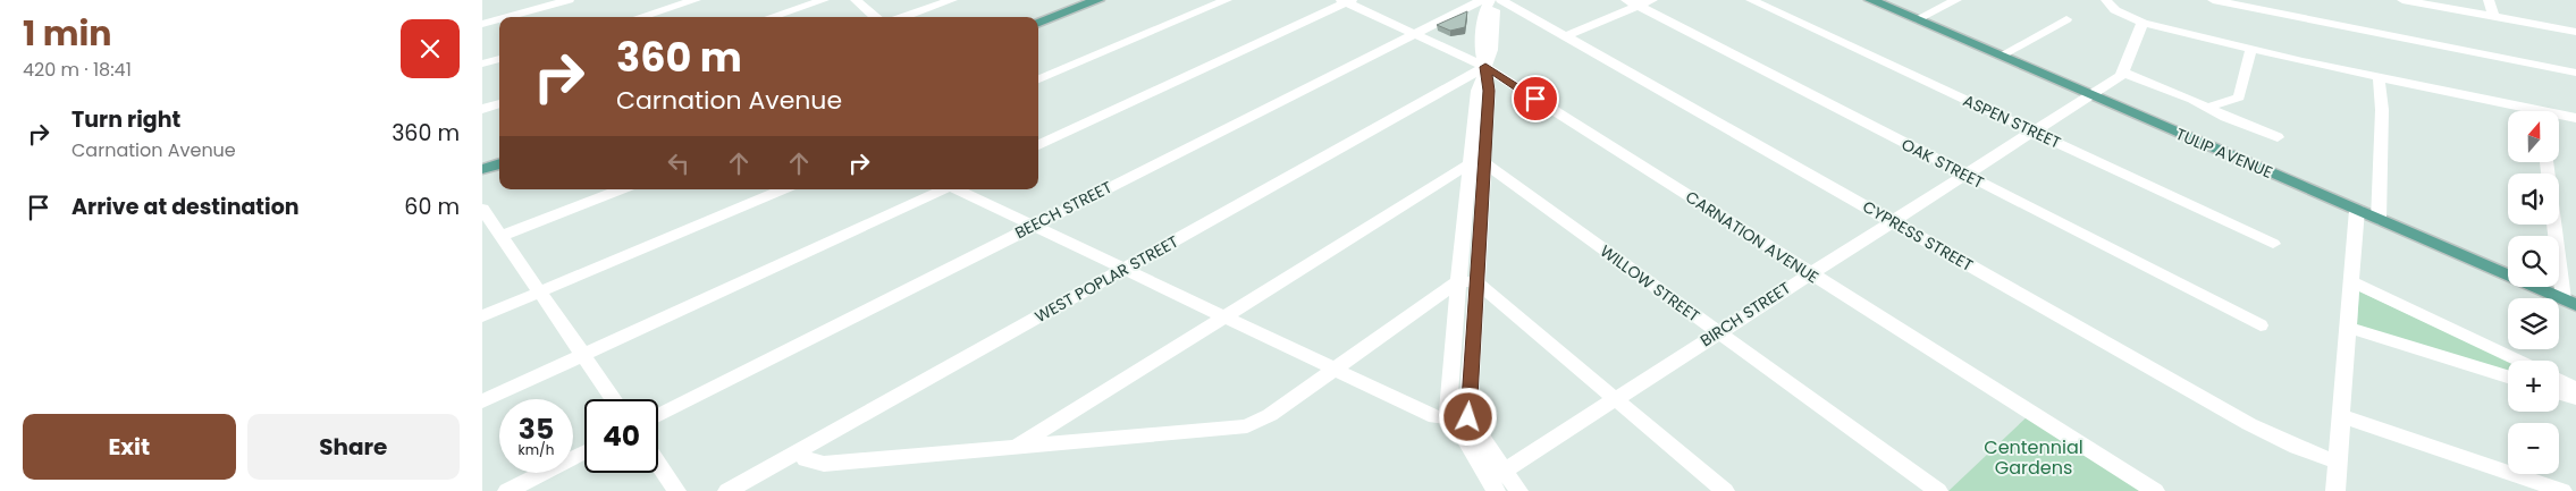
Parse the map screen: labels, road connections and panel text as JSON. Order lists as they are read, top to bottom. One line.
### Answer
{"streets":{"main road":["TULIP AVENUE"],"street":["ASPEN STREET","OAK STREET","BEECH STREET","CYPRESS STREET","CARNATION AVENUE","WEST POPLAR STREET","WILLOW STREET","BIRCH STREET"]},"crossings":[["ASPEN STREET","BIRCH STREET"],["TULIP AVENUE","BIRCH STREET"],["OAK STREET","BIRCH STREET"],["BEECH STREET","CARNATION AVENUE"],["CYPRESS STREET","BIRCH STREET"],["CARNATION AVENUE","WEST POPLAR STREET"],["CARNATION AVENUE","BIRCH STREET"],["WILLOW STREET","BIRCH STREET"]],"parks":["Centennial Gardens"],"north":"top","page":{"heading":["1 min","420 m · 18:41"],"turn":["360 m","Carnation Avenue"],"list":[{"name":"Turn right","note":"Carnation Avenue","value":"360 m"},{"name":"Arrive at destination","value":"60 m"}],"map_buttons":["+","−"],"speed":"35 km/h","limit":"40","buttons":["Exit","Share"]}}
